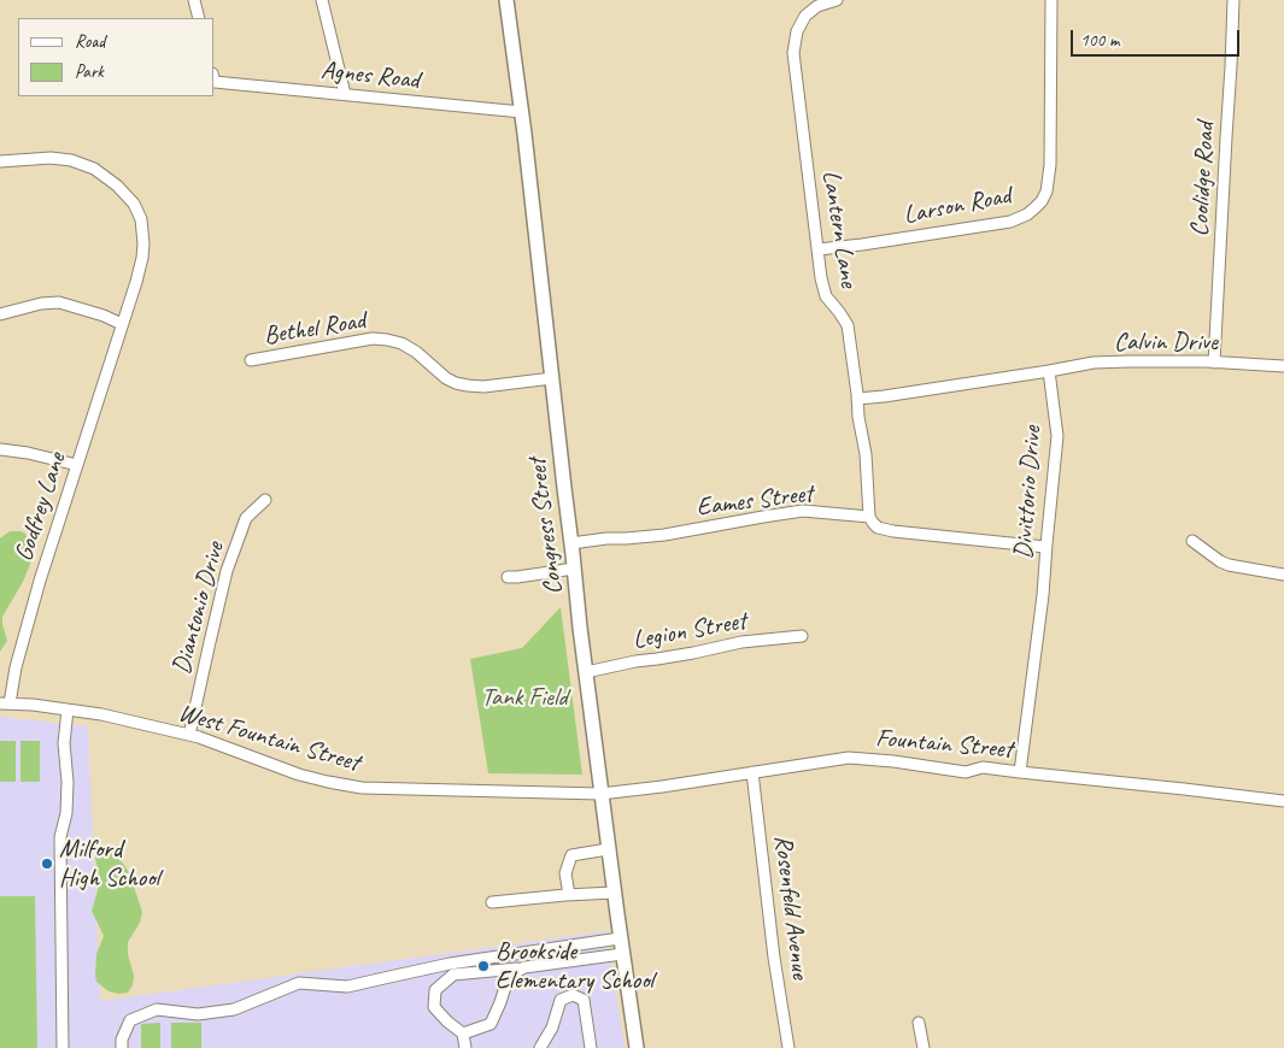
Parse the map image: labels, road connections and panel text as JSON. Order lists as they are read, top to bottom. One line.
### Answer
{"streets":{"main road":["Congress Street"],"street":["Agnes Road","Coolidge Road","Larson Road","Lantern Lane","Bethel Road","Calvin Drive","Divittorio Drive","Eames Street","Godfrey Lane","Diantonio Drive","Legion Street","West Fountain Street","Fountain Street","Rosenfeld Avenue"]},"crossings":[["Agnes Road","Congress Street"],["Coolidge Road","Calvin Drive"],["Larson Road","Lantern Lane"],["Lantern Lane","Eames Street"],["Bethel Road","Congress Street"],["Calvin Drive","Divittorio Drive"],["Divittorio Drive","Eames Street"],["Divittorio Drive","Fountain Street"],["Eames Street","Congress Street"],["Godfrey Lane","West Fountain Street"],["Congress Street","Legion Street"],["Congress Street","West Fountain Street"],["Congress Street","Fountain Street"],["Diantonio Drive","West Fountain Street"],["West Fountain Street","Fountain Street"],["Fountain Street","Rosenfeld Avenue"]],"parks":["Tank Field"],"places":["Milford High School","Brookside Elementary School"],"legend":["Road","Park"],"scale_bar":"100 m"}
